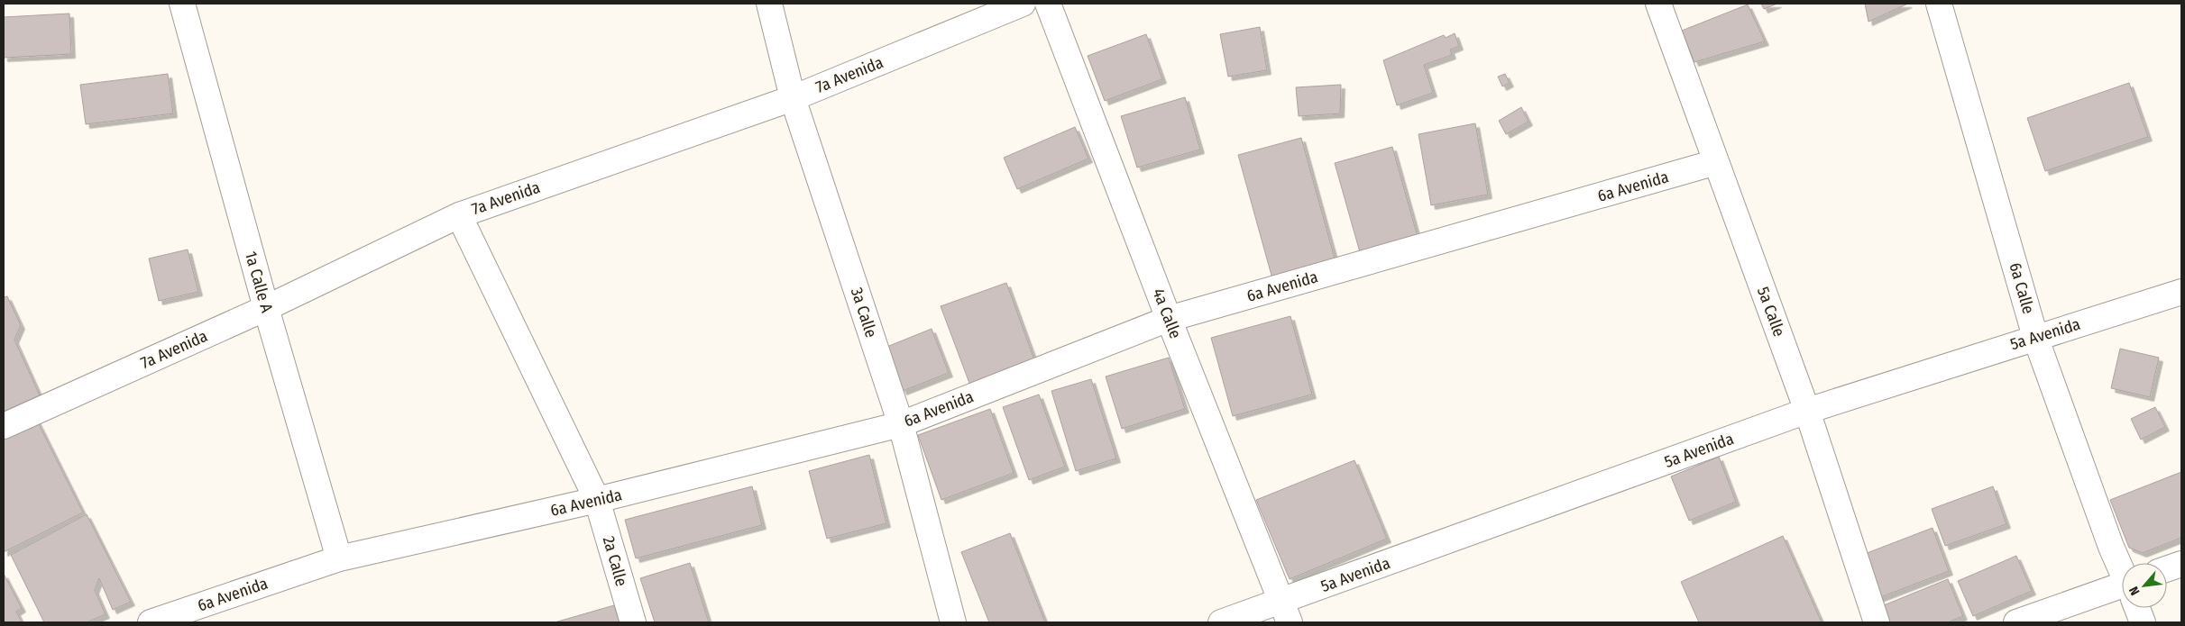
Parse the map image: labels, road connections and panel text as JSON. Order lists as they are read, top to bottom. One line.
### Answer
{"streets":{"street":["7a Avenida","6a Avenida","1a Calle A","6a Calle","5a Calle","3a Calle","4a Calle","5a Avenida","2a Calle"]},"crossings":[["7a Avenida","1a Calle A"],["7a Avenida","3a Calle"],["7a Avenida","2a Calle"],["6a Avenida","1a Calle A"],["6a Avenida","5a Calle"],["6a Avenida","3a Calle"],["6a Avenida","4a Calle"],["6a Avenida","2a Calle"],["6a Calle","5a Avenida"],["5a Calle","5a Avenida"],["4a Calle","5a Avenida"]],"north":"bottom left"}
